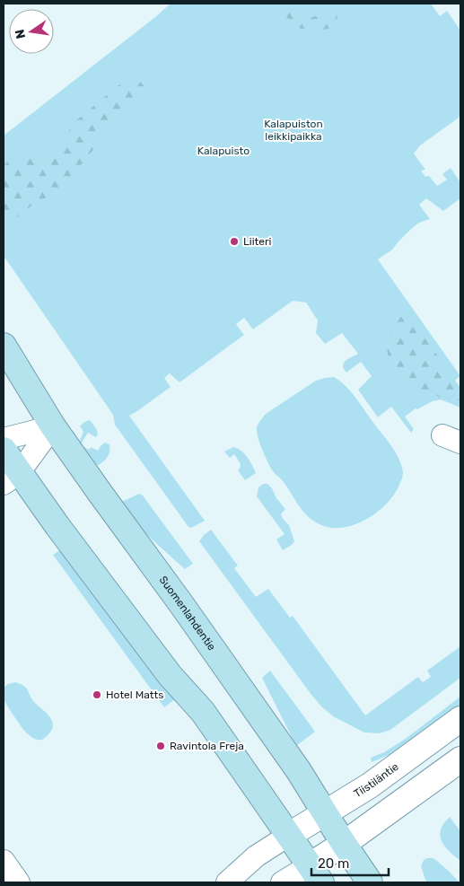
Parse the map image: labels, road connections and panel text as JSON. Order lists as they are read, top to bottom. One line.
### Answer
{"streets":{"main road":["Suomenlahdentie"],"street":["Tiistiläntie"]},"crossings":[["Suomenlahdentie","Tiistiläntie"]],"parks":["Kalapuiston leikkipaikka","Kalapuisto"],"places":["Liiteri","Hotel Matts","Ravintola Freja"],"scale_bar":"20 m","north":"left"}
